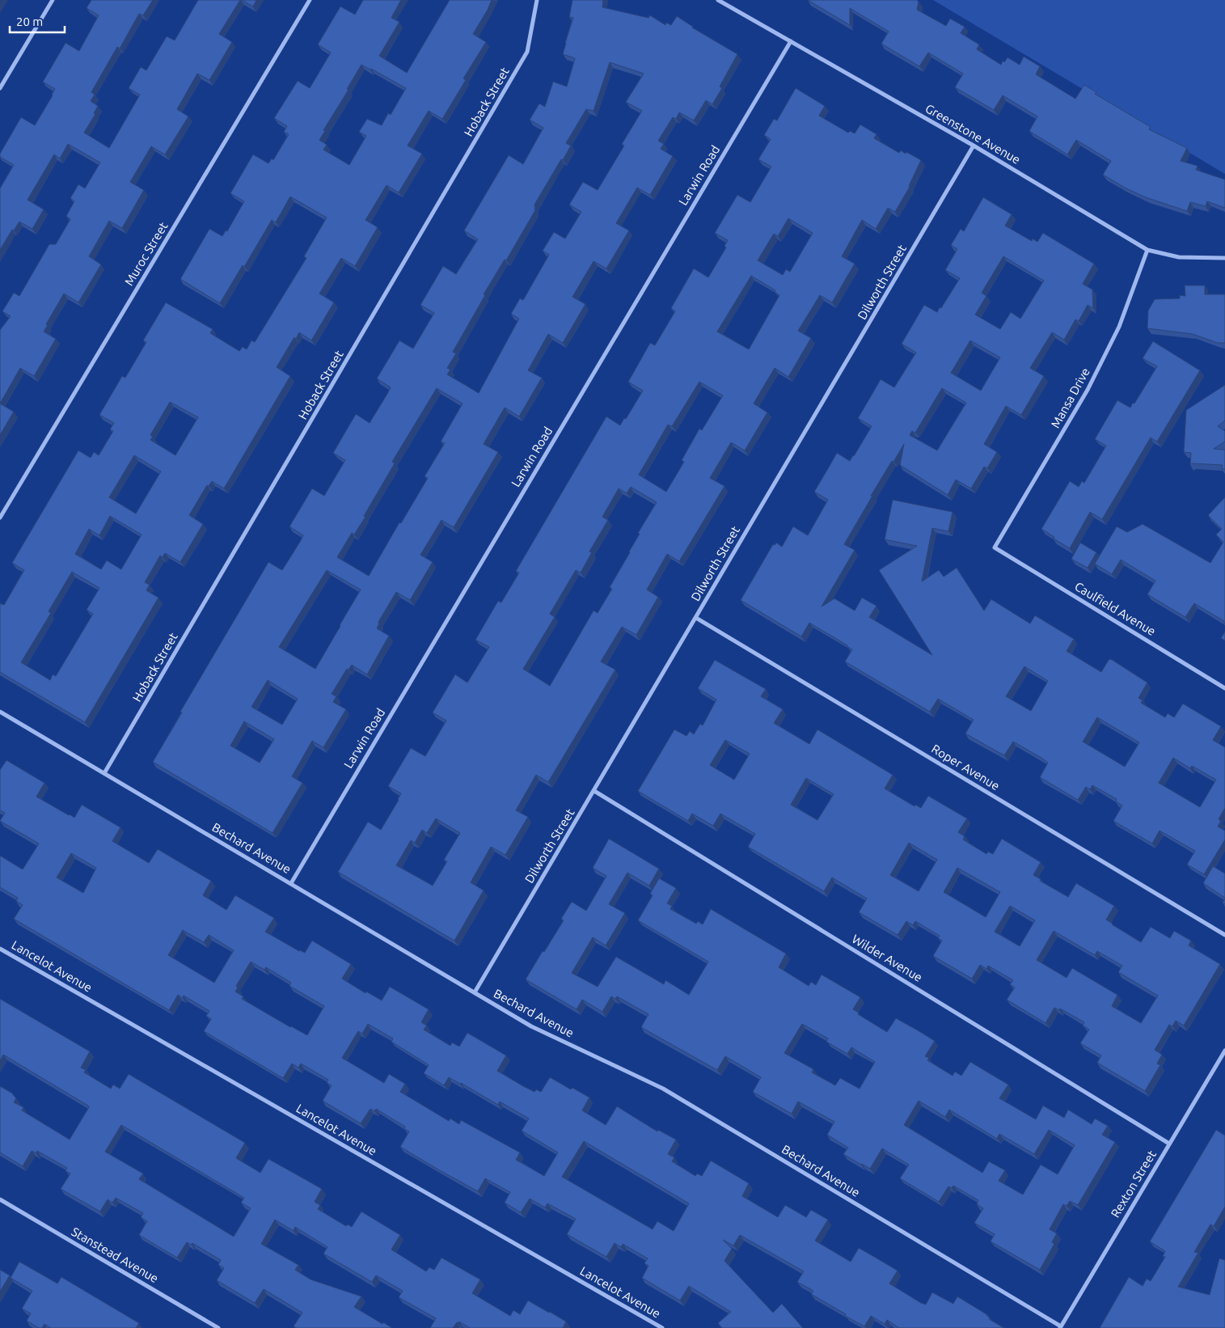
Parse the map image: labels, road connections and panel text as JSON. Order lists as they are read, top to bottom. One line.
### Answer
{"streets":{"street":["Hoback Street","Greenstone Avenue","Larwin Road","Muroc Street","Dilworth Street","Mansa Drive","Caulfield Avenue","Roper Avenue","Bechard Avenue","Wilder Avenue","Lancelot Avenue","Rexton Street","Stanstead Avenue"]},"crossings":[["Hoback Street","Bechard Avenue"],["Greenstone Avenue","Larwin Road"],["Greenstone Avenue","Dilworth Street"],["Greenstone Avenue","Mansa Drive"],["Larwin Road","Bechard Avenue"],["Dilworth Street","Roper Avenue"],["Dilworth Street","Bechard Avenue"],["Dilworth Street","Wilder Avenue"],["Mansa Drive","Caulfield Avenue"],["Bechard Avenue","Rexton Street"],["Wilder Avenue","Rexton Street"]],"scale_bar":"20 m"}
